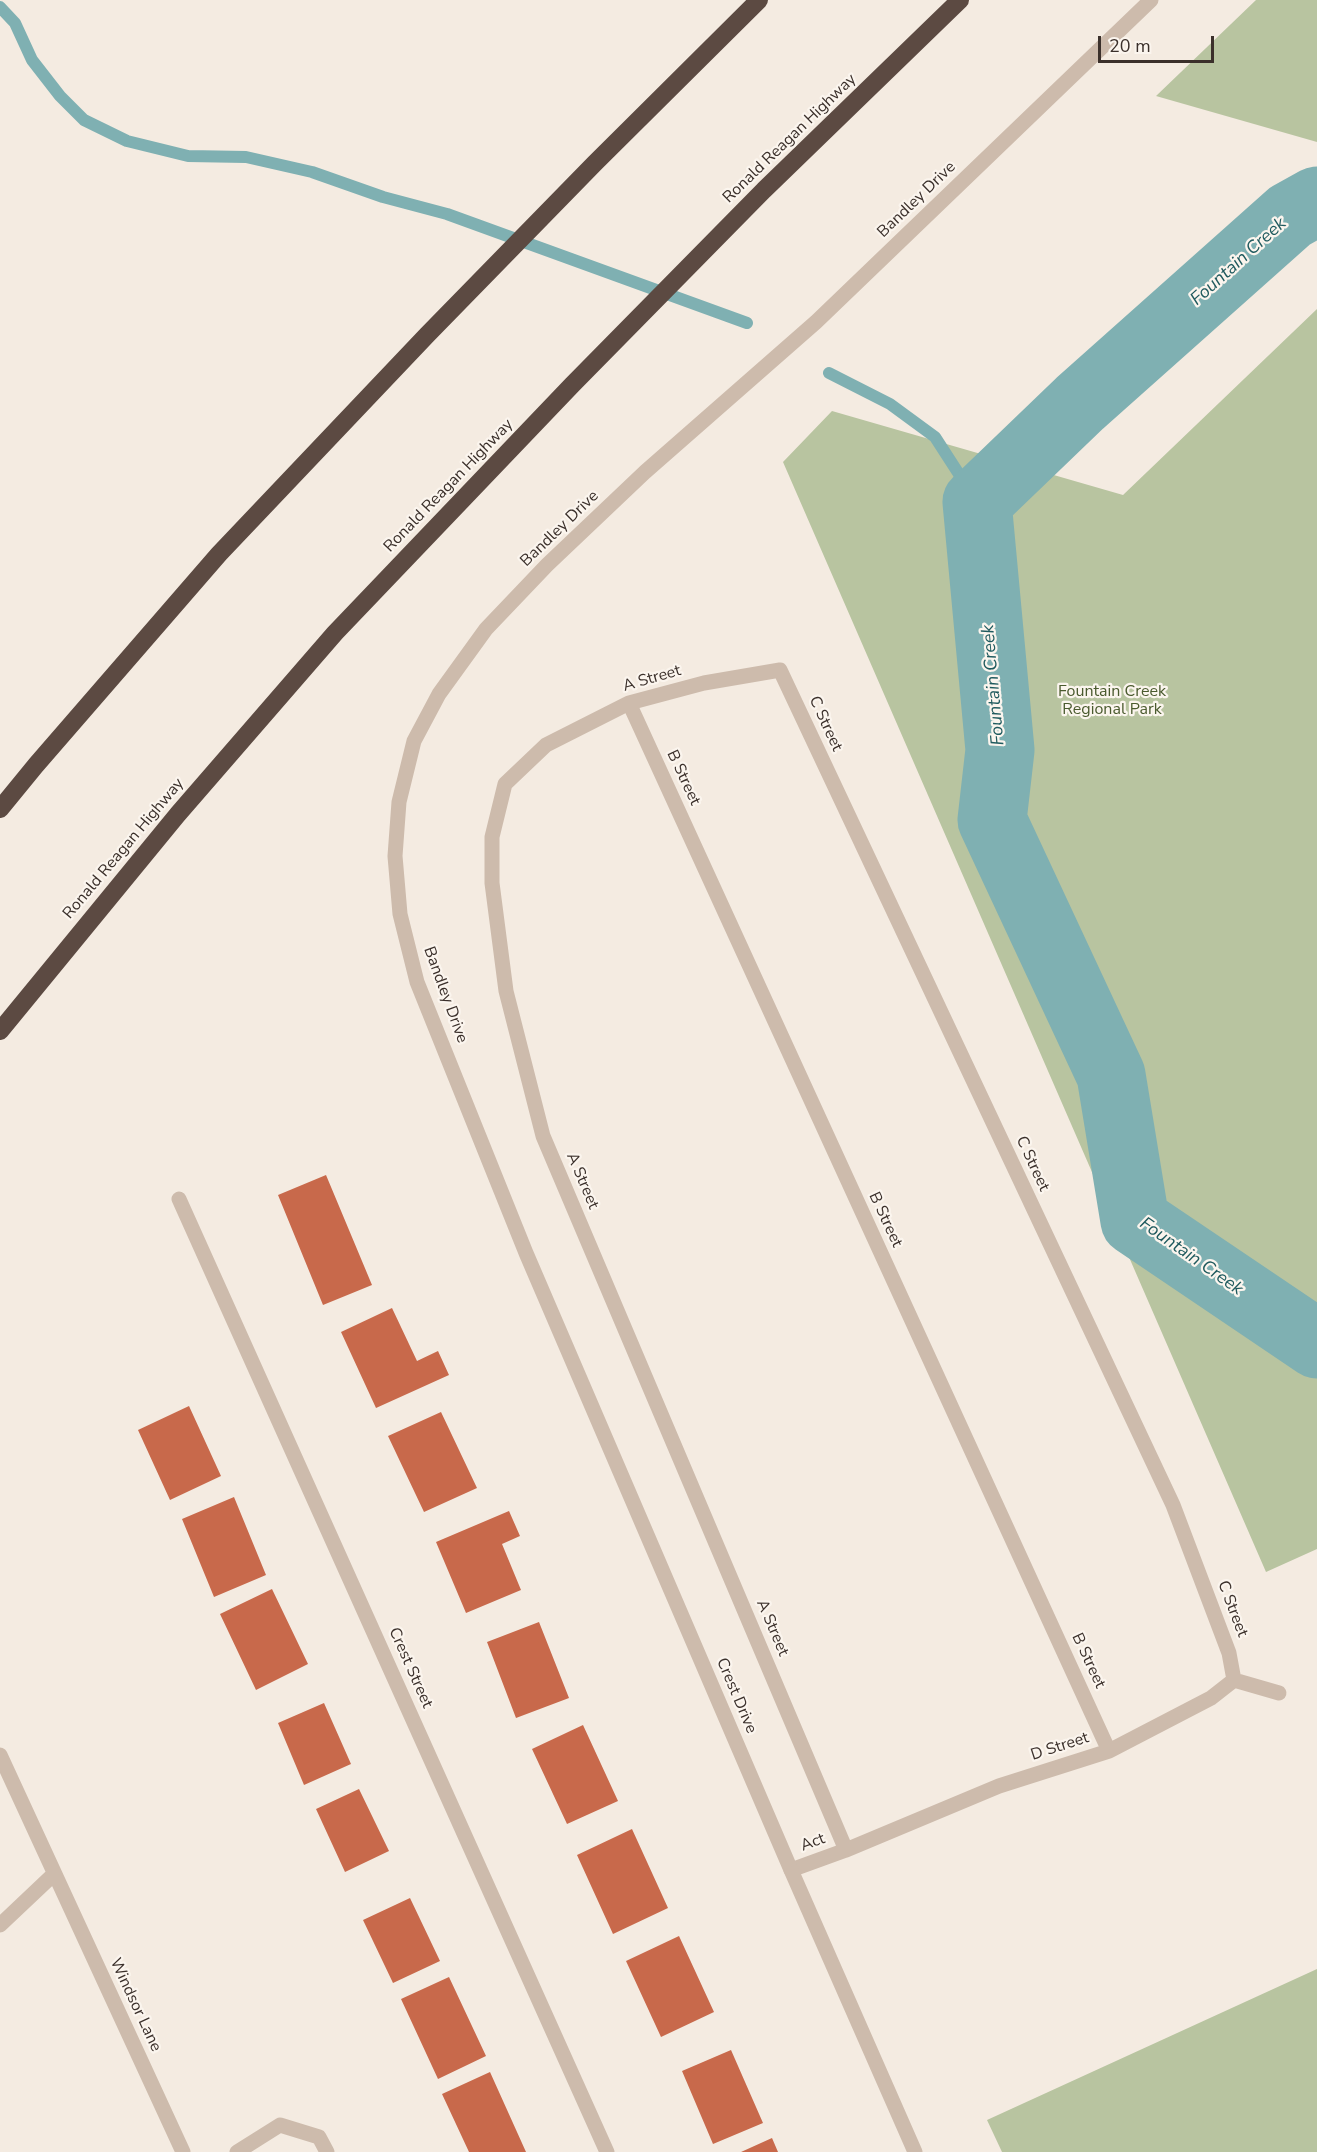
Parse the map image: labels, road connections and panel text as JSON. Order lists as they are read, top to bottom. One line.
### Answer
{"streets":{"highway":["Ronald Reagan Highway"],"street":["Bandley Drive","A Street","C Street","B Street","Crest Street","Crest Drive","D Street","Act","Windsor Lane"]},"crossings":[["Bandley Drive","Crest Drive"],["A Street","C Street"],["A Street","B Street"],["A Street","D Street"],["A Street","Act"],["C Street","D Street"],["B Street","D Street"],["Crest Drive","Act"],["D Street","Act"]],"water":["Fountain Creek"],"parks":["Fountain Creek Regional Park"],"scale_bar":"20 m"}
